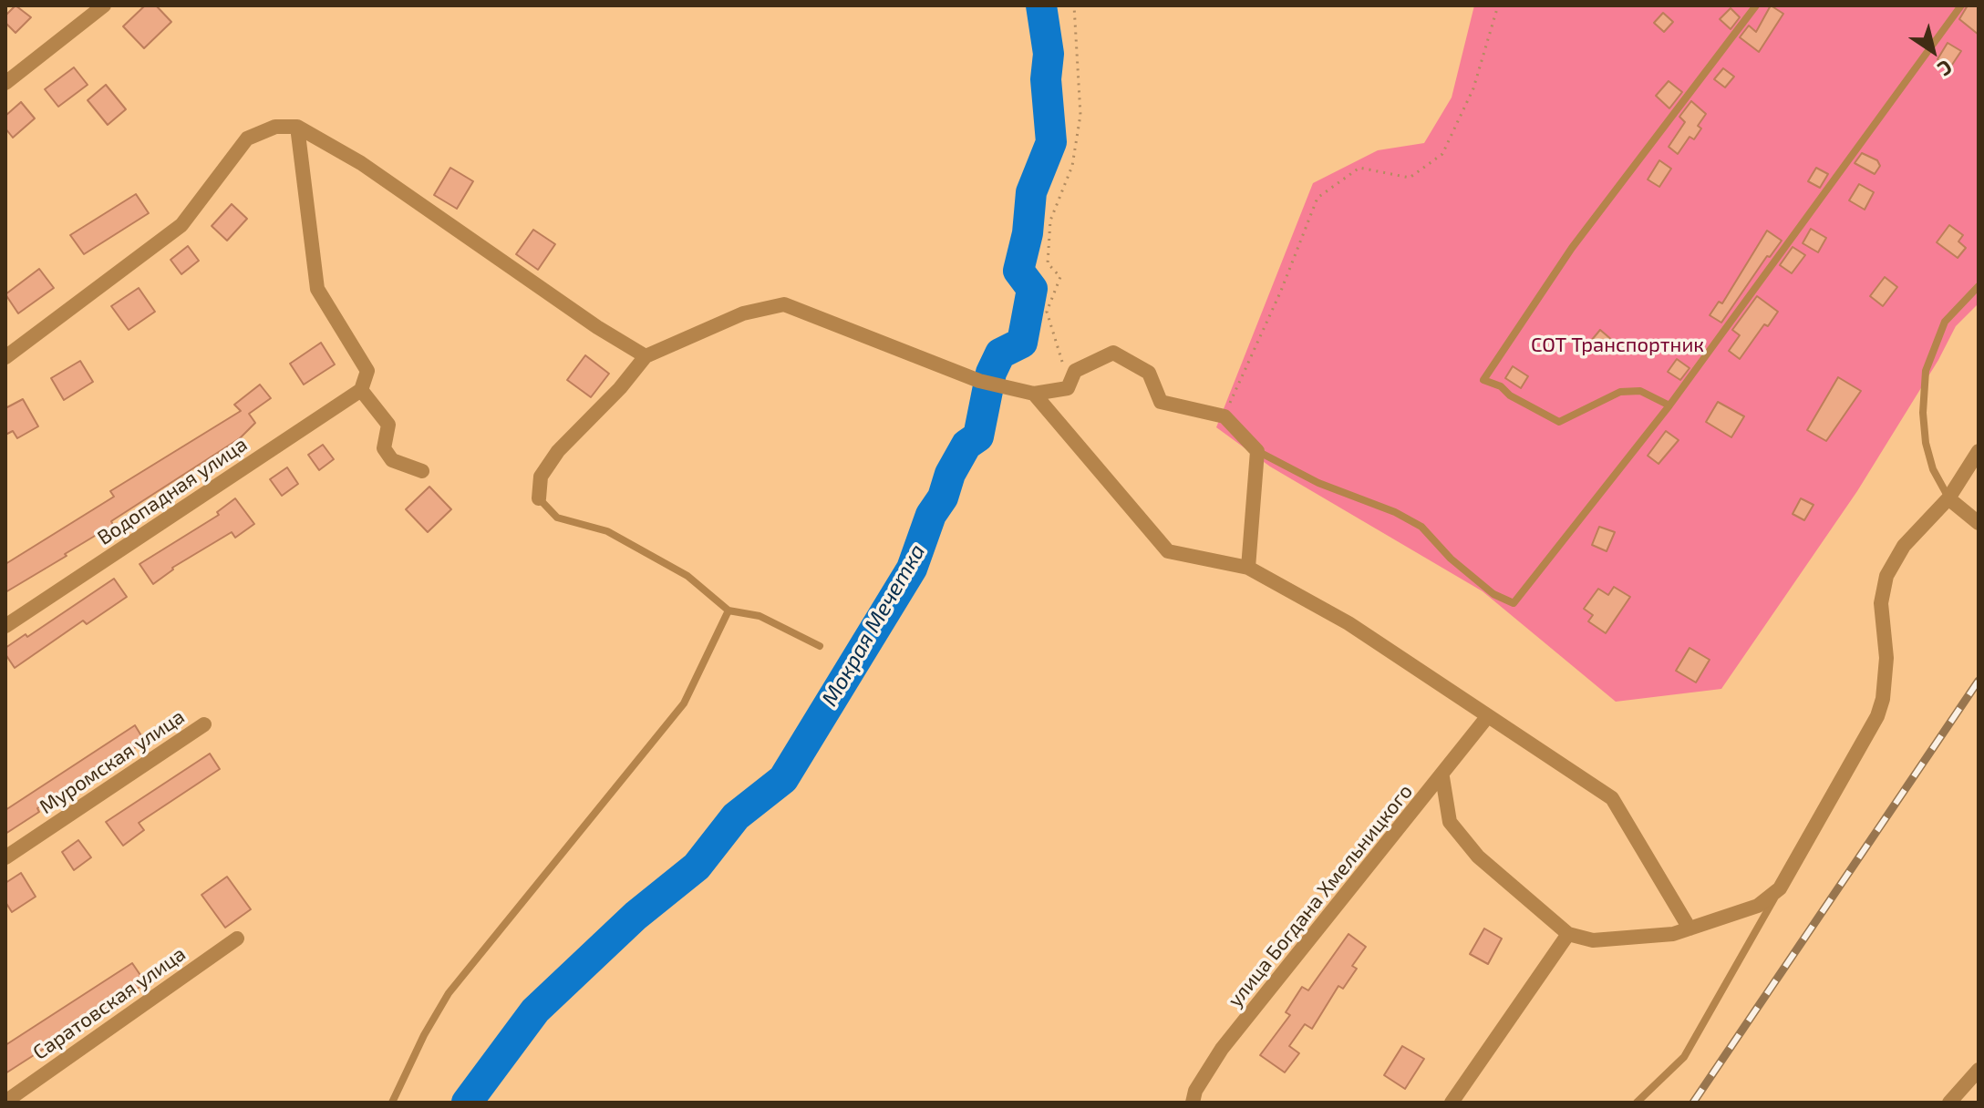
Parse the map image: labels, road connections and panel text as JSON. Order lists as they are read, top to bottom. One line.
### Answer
{"streets":{"street":["Водопадная улица","Муромская улица","улица Богдана Хмельницкого","Саратовская улица"]},"water":["Мокрая Мечетка"],"parks":["СОТ Транспортник"],"north":"bottom right"}
